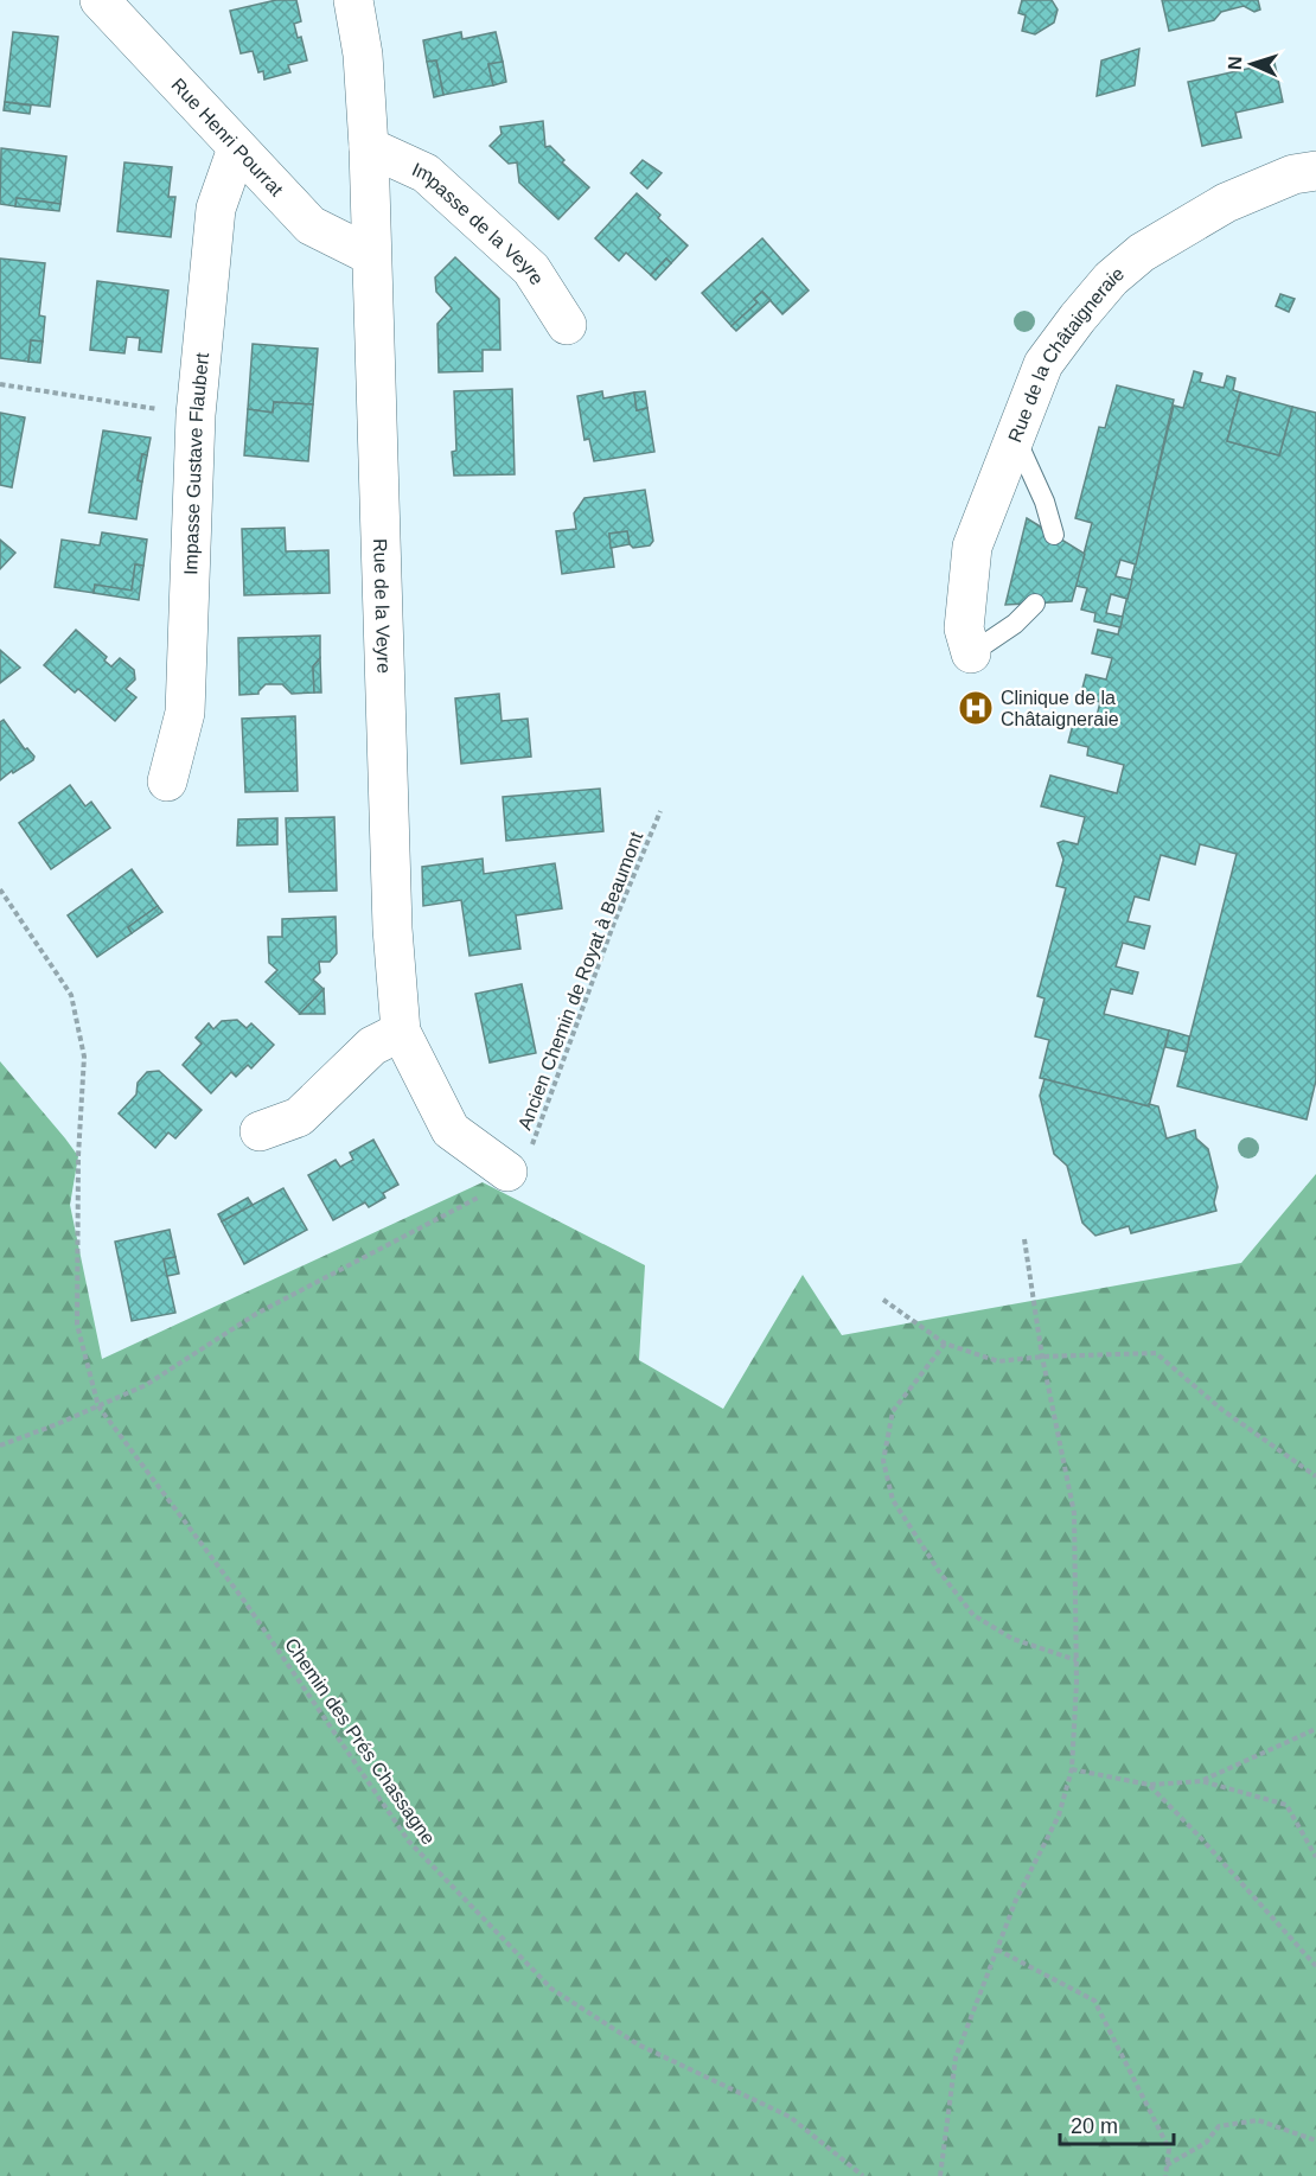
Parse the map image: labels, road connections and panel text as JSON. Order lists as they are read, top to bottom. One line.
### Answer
{"streets":{"street":["Rue Henri Pourrat","Impasse de la Veyre","Rue de la Châtaigneraie","Impasse Gustave Flaubert","Rue de la Veyre"],"path":["Ancien Chemin de Royat à Beaumont","Chemin des Prés Chassagne"]},"crossings":[["Rue Henri Pourrat","Impasse Gustave Flaubert"],["Rue Henri Pourrat","Rue de la Veyre"],["Impasse de la Veyre","Rue de la Veyre"],["Rue de la Veyre","Ancien Chemin de Royat à Beaumont"],["Ancien Chemin de Royat à Beaumont","Chemin des Prés Chassagne"]],"places":{"hospital":["Clinique de la Châtaigneraie"]},"scale_bar":"20 m","north":"left"}
